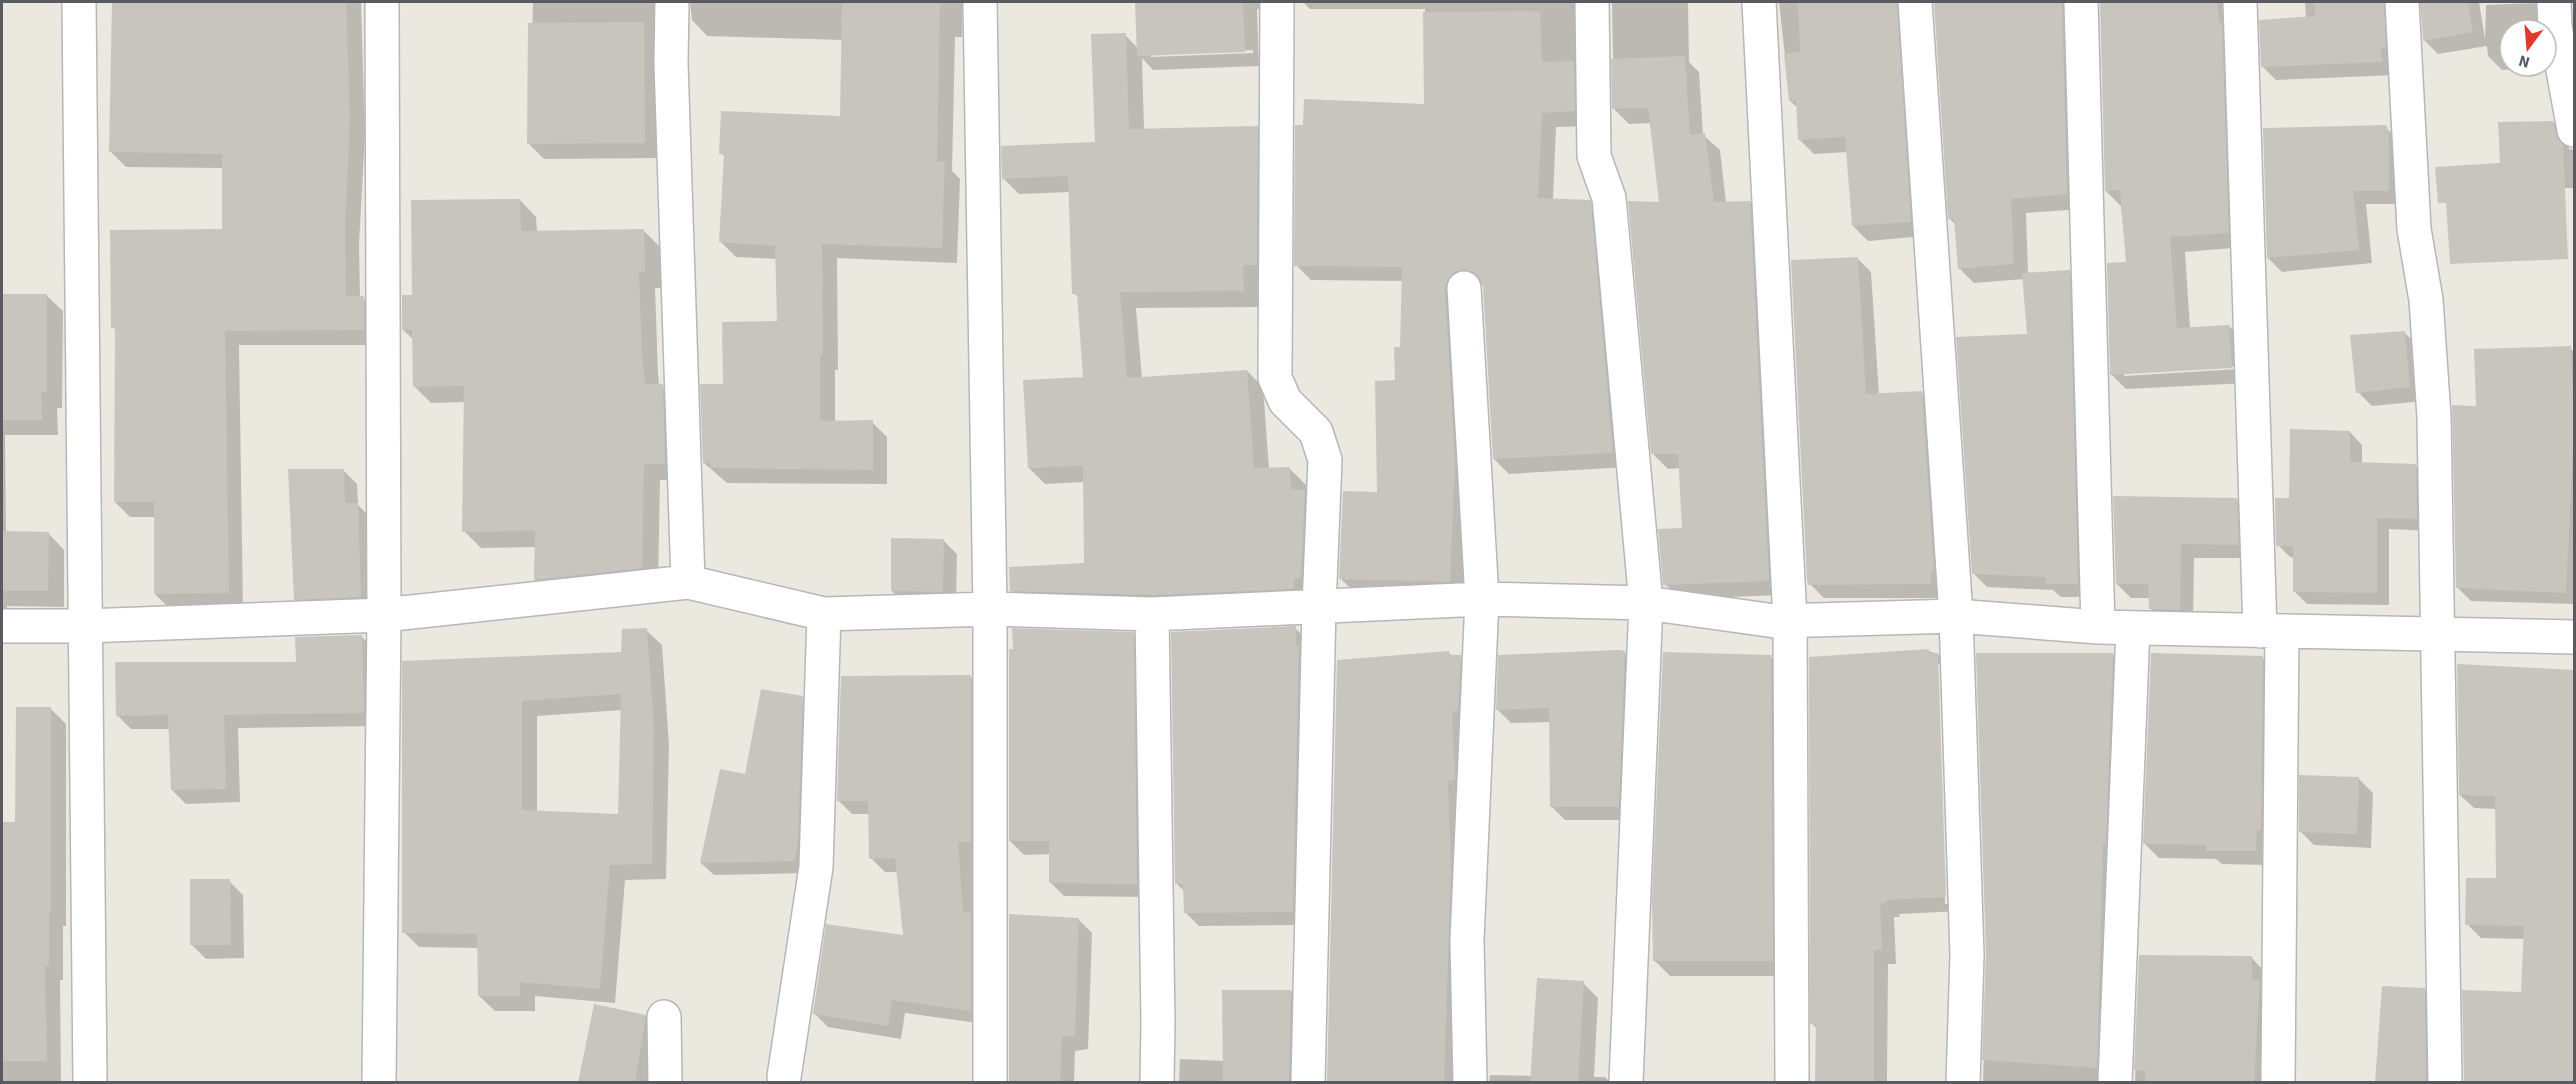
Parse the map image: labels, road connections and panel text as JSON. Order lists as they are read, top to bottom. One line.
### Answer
{"north":"bottom"}
